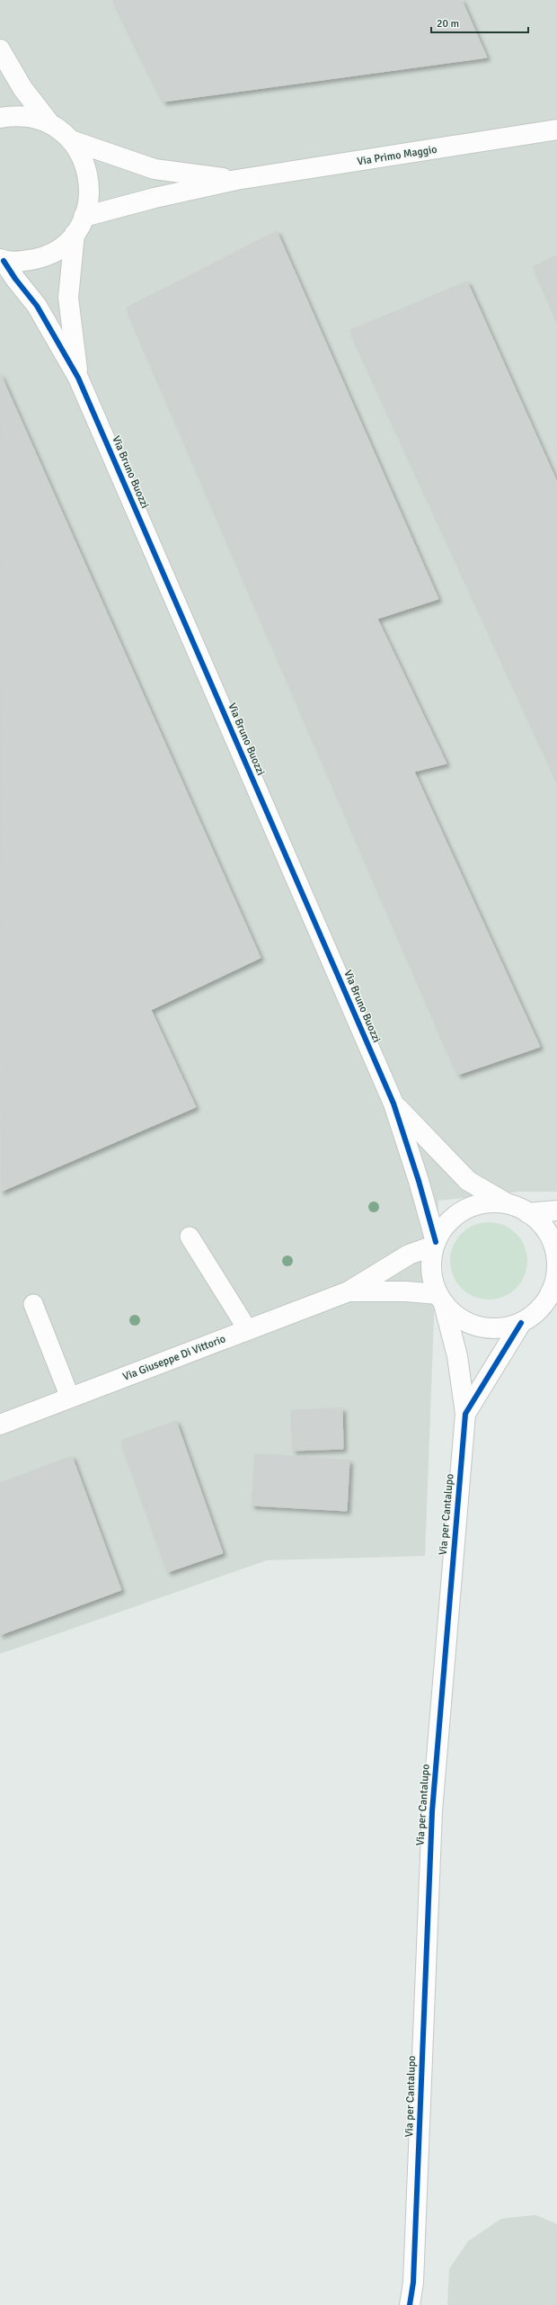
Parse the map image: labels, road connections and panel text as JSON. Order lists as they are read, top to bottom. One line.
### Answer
{"streets":{"street":["Via Primo Maggio","Via Bruno Buozzi","Via Giuseppe Di Vittorio","Via per Cantalupo"]},"crossings":[["Via Primo Maggio","Via Bruno Buozzi"],["Via Bruno Buozzi","Via Giuseppe Di Vittorio"],["Via Bruno Buozzi","Via per Cantalupo"],["Via Giuseppe Di Vittorio","Via per Cantalupo"]],"scale_bar":"20 m"}
